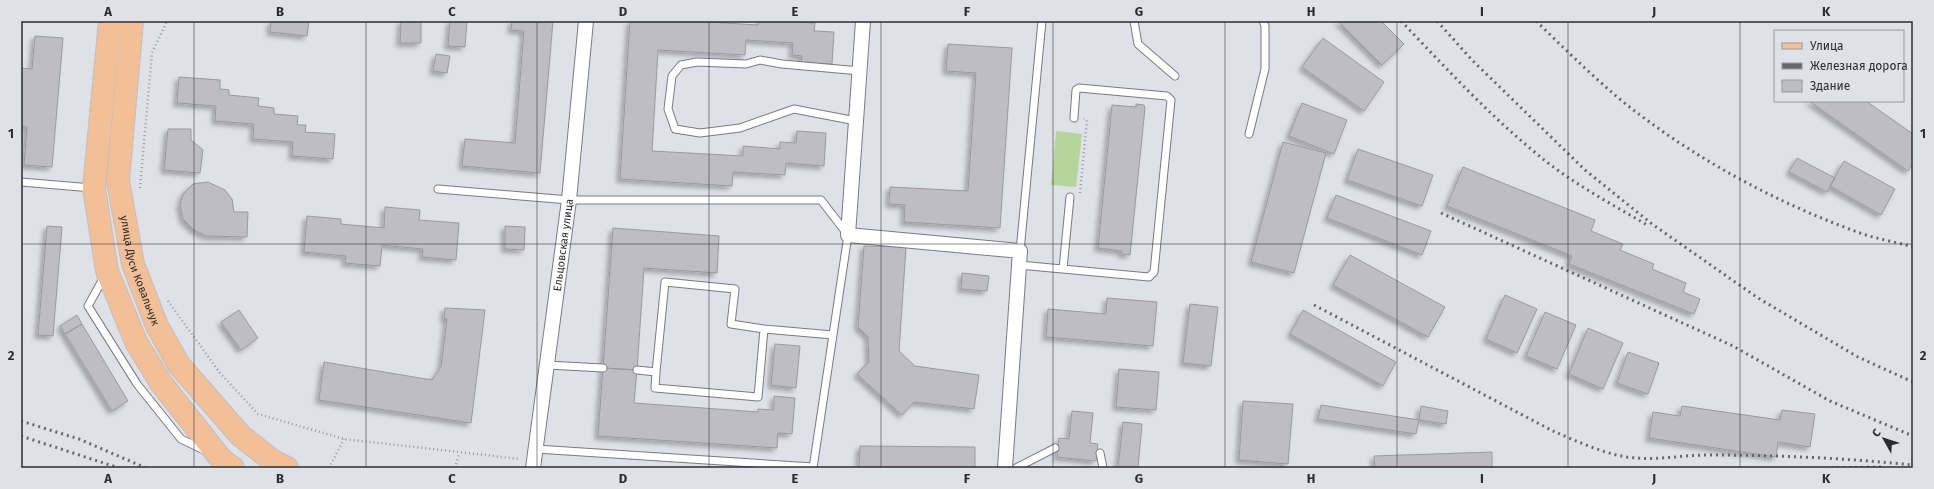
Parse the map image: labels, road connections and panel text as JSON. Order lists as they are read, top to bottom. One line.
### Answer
{"streets":{"main road":["улица Дуси Ковальчук"],"street":["Ельцовская улица"]},"legend":["Улица","Железная дорога","Здание"],"north":"top left","grid":{"columns":["A","B","C","D","E","F","G","H","I","J","K"],"rows":["1","2"]}}
